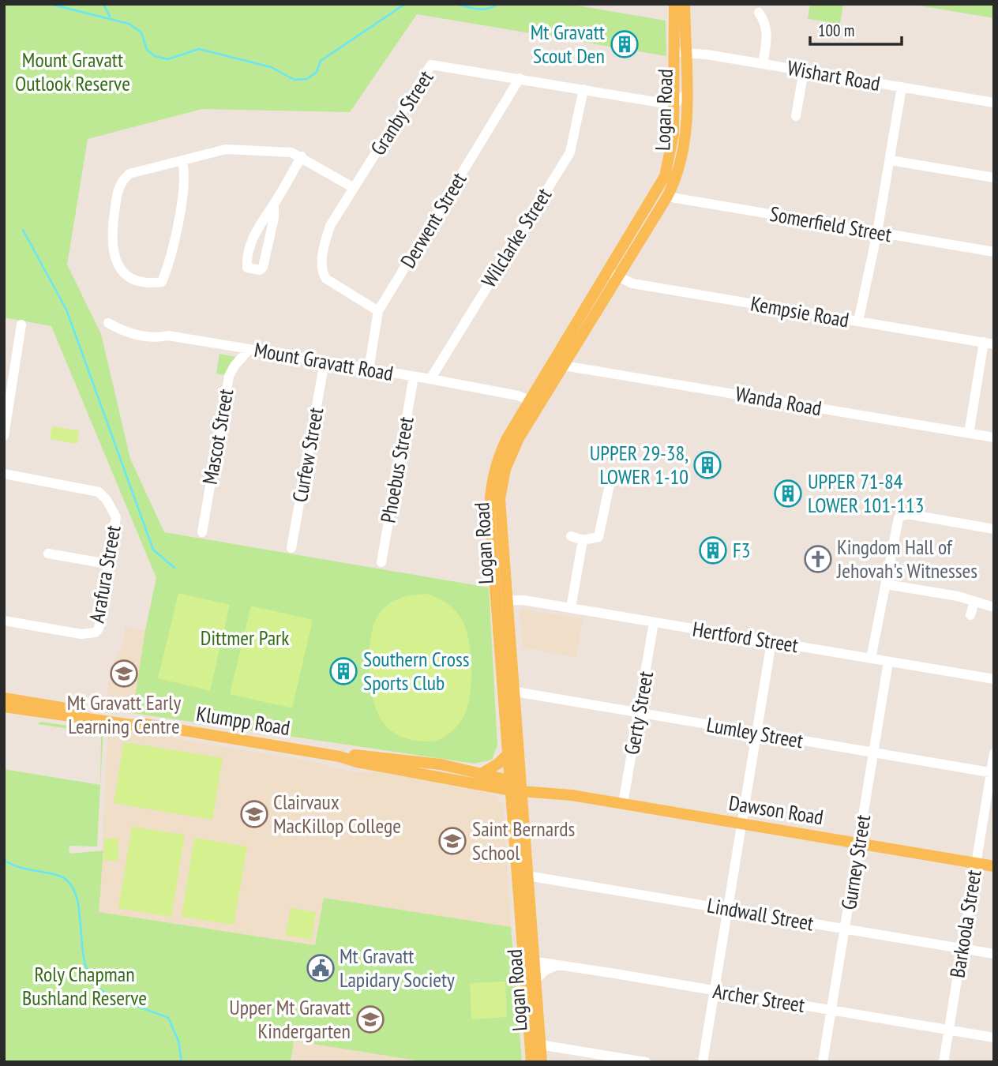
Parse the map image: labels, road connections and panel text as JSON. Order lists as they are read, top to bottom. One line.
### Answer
{"streets":{"main road":["Logan Road","Klumpp Road","Dawson Road"],"street":["Wishart Road","Granby Street","Derwent Street","Somerfield Street","Wilclarke Street","Kempsie Road","Mount Gravatt Road","Wanda Road","Mascot Street","Curfew Street","Phoebus Street","Arafura Street","Hertford Street","Gerty Street","Lumley Street","Gurney Street","Lindwall Street","Barkoola Street","Archer Street"]},"crossings":[["Wishart Road","Logan Road"],["Logan Road","Granby Street"],["Logan Road","Somerfield Street"],["Logan Road","Kempsie Road"],["Logan Road","Mount Gravatt Road"],["Logan Road","Wanda Road"],["Logan Road","Hertford Street"],["Logan Road","Klumpp Road"],["Logan Road","Lumley Street"],["Logan Road","Dawson Road"],["Logan Road","Lindwall Street"],["Logan Road","Archer Street"],["Granby Street","Derwent Street"],["Granby Street","Wilclarke Street"],["Derwent Street","Mount Gravatt Road"],["Wilclarke Street","Mount Gravatt Road"],["Mount Gravatt Road","Mascot Street"],["Mount Gravatt Road","Curfew Street"],["Mount Gravatt Road","Phoebus Street"],["Hertford Street","Gerty Street"],["Hertford Street","Gurney Street"],["Gerty Street","Lumley Street"],["Gerty Street","Dawson Road"],["Klumpp Road","Dawson Road"],["Lumley Street","Gurney Street"],["Lumley Street","Barkoola Street"],["Dawson Road","Gurney Street"],["Dawson Road","Barkoola Street"],["Gurney Street","Lindwall Street"],["Gurney Street","Archer Street"],["Lindwall Street","Barkoola Street"],["Barkoola Street","Archer Street"]],"parks":["Mount Gravatt Outlook Reserve","Dittmer Park","Roly Chapman Bushland Reserve"],"places":{"building":["Mt Gravatt Scout Den","UPPER 29-38, LOWER 1-10","UPPER 71-84 LOWER 101-113","F3","Southern Cross Sports Club"],"church":["Kingdom Hall of Jehovah's Witnesses"],"school or university":["Mt Gravatt Early Learning Centre","Clairvaux MacKillop College","Saint Bernards School","Upper Mt Gravatt Kindergarten"],"public building":["Mt Gravatt Lapidary Society"]},"scale_bar":"100 m"}
